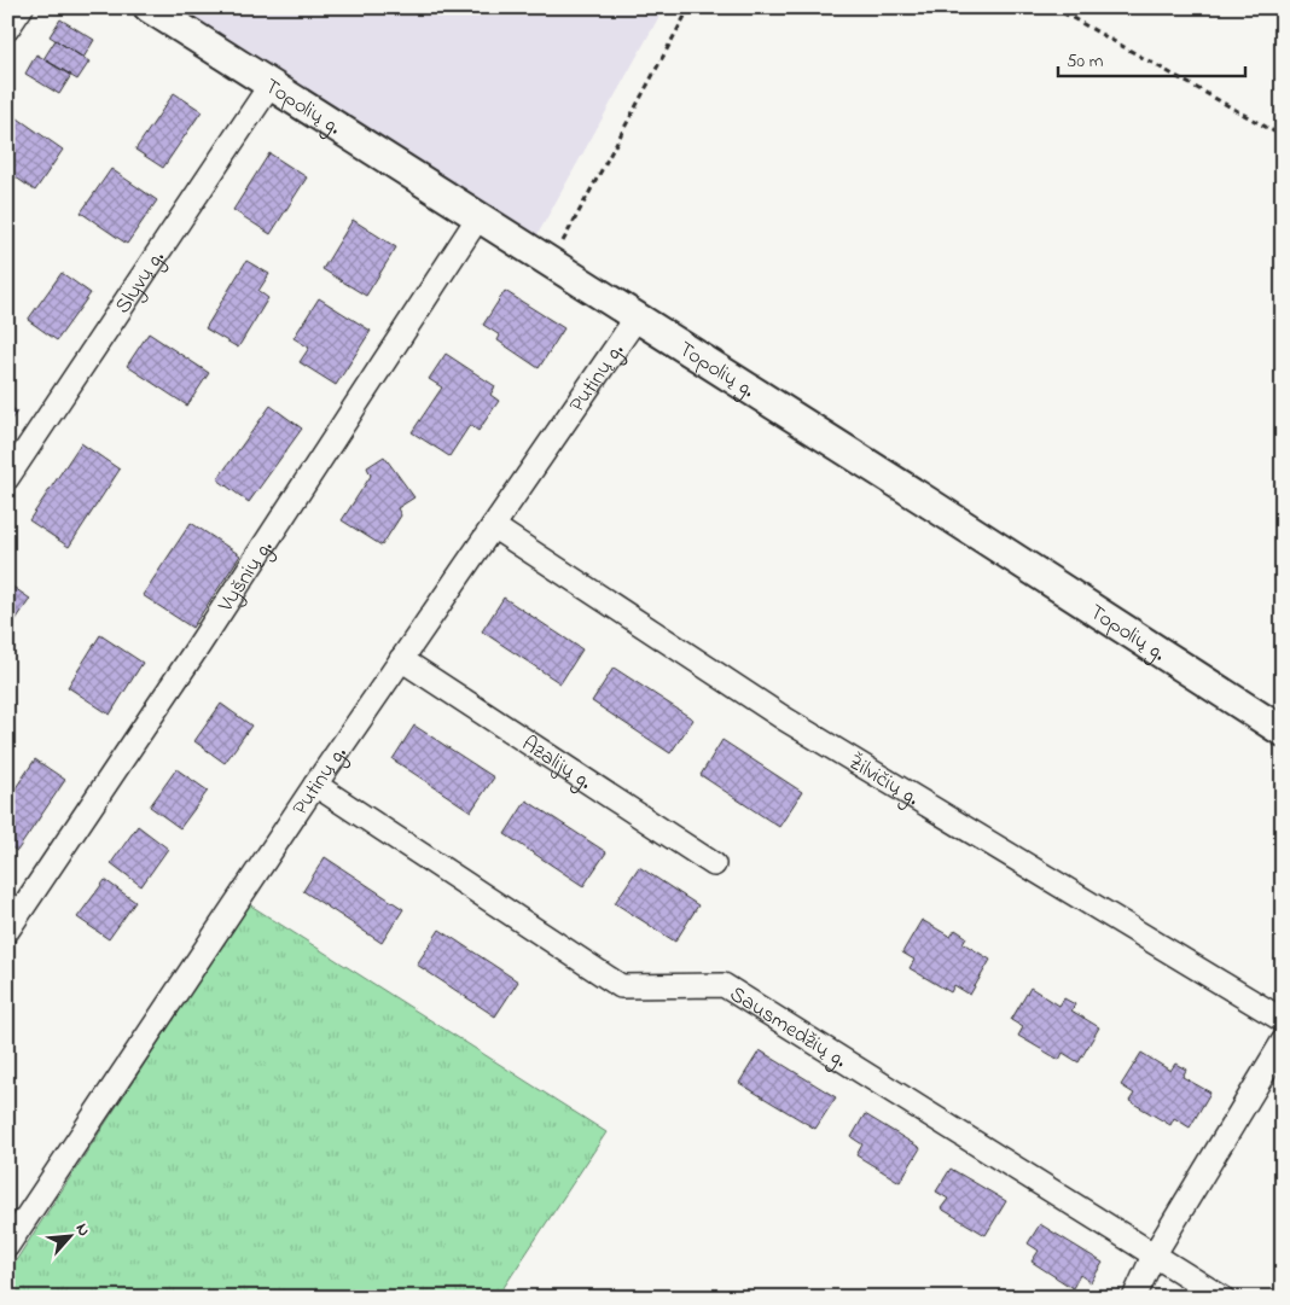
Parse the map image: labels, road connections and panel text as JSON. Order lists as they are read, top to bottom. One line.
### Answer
{"streets":{"street":["Topolių g.","Slyvų g.","Putinų g.","Vyšnių g.","Azalijų g.","Žilvičių g.","Sausmedžių g."]},"crossings":[["Topolių g.","Slyvų g."],["Topolių g.","Putinų g."],["Topolių g.","Vyšnių g."],["Putinų g.","Azalijų g."],["Putinų g.","Žilvičių g."],["Putinų g.","Sausmedžių g."]],"scale_bar":"50 m","north":"top right"}
